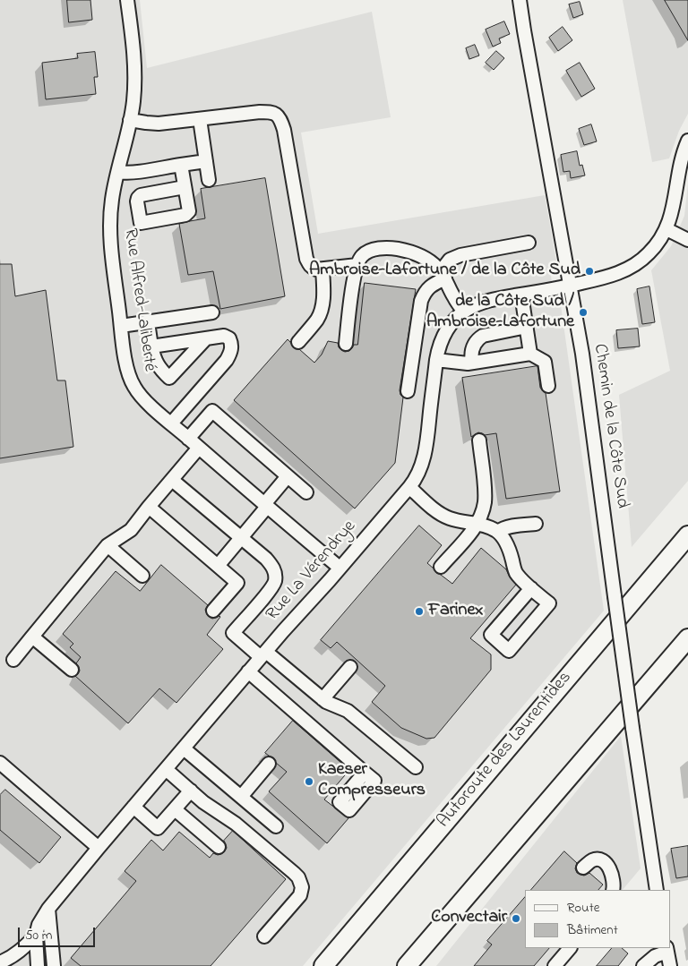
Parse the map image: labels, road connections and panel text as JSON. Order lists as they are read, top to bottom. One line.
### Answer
{"streets":{"highway":["Autoroute des Laurentides"],"street":["Rue Alfred-Laliberté","Chemin de la Côte Sud","Rue La Vérendrye"]},"crossings":[["Rue Alfred-Laliberté","Rue La Vérendrye"],["Chemin de la Côte Sud","Rue La Vérendrye"]],"places":["Ambroise-Lafortune / de la Côte Sud","de la Côte Sud / Ambroise-Lafortune","Farinex","Kaeser Compresseurs","Convectair"],"legend":["Route","Bâtiment"],"scale_bar":"50 m"}
